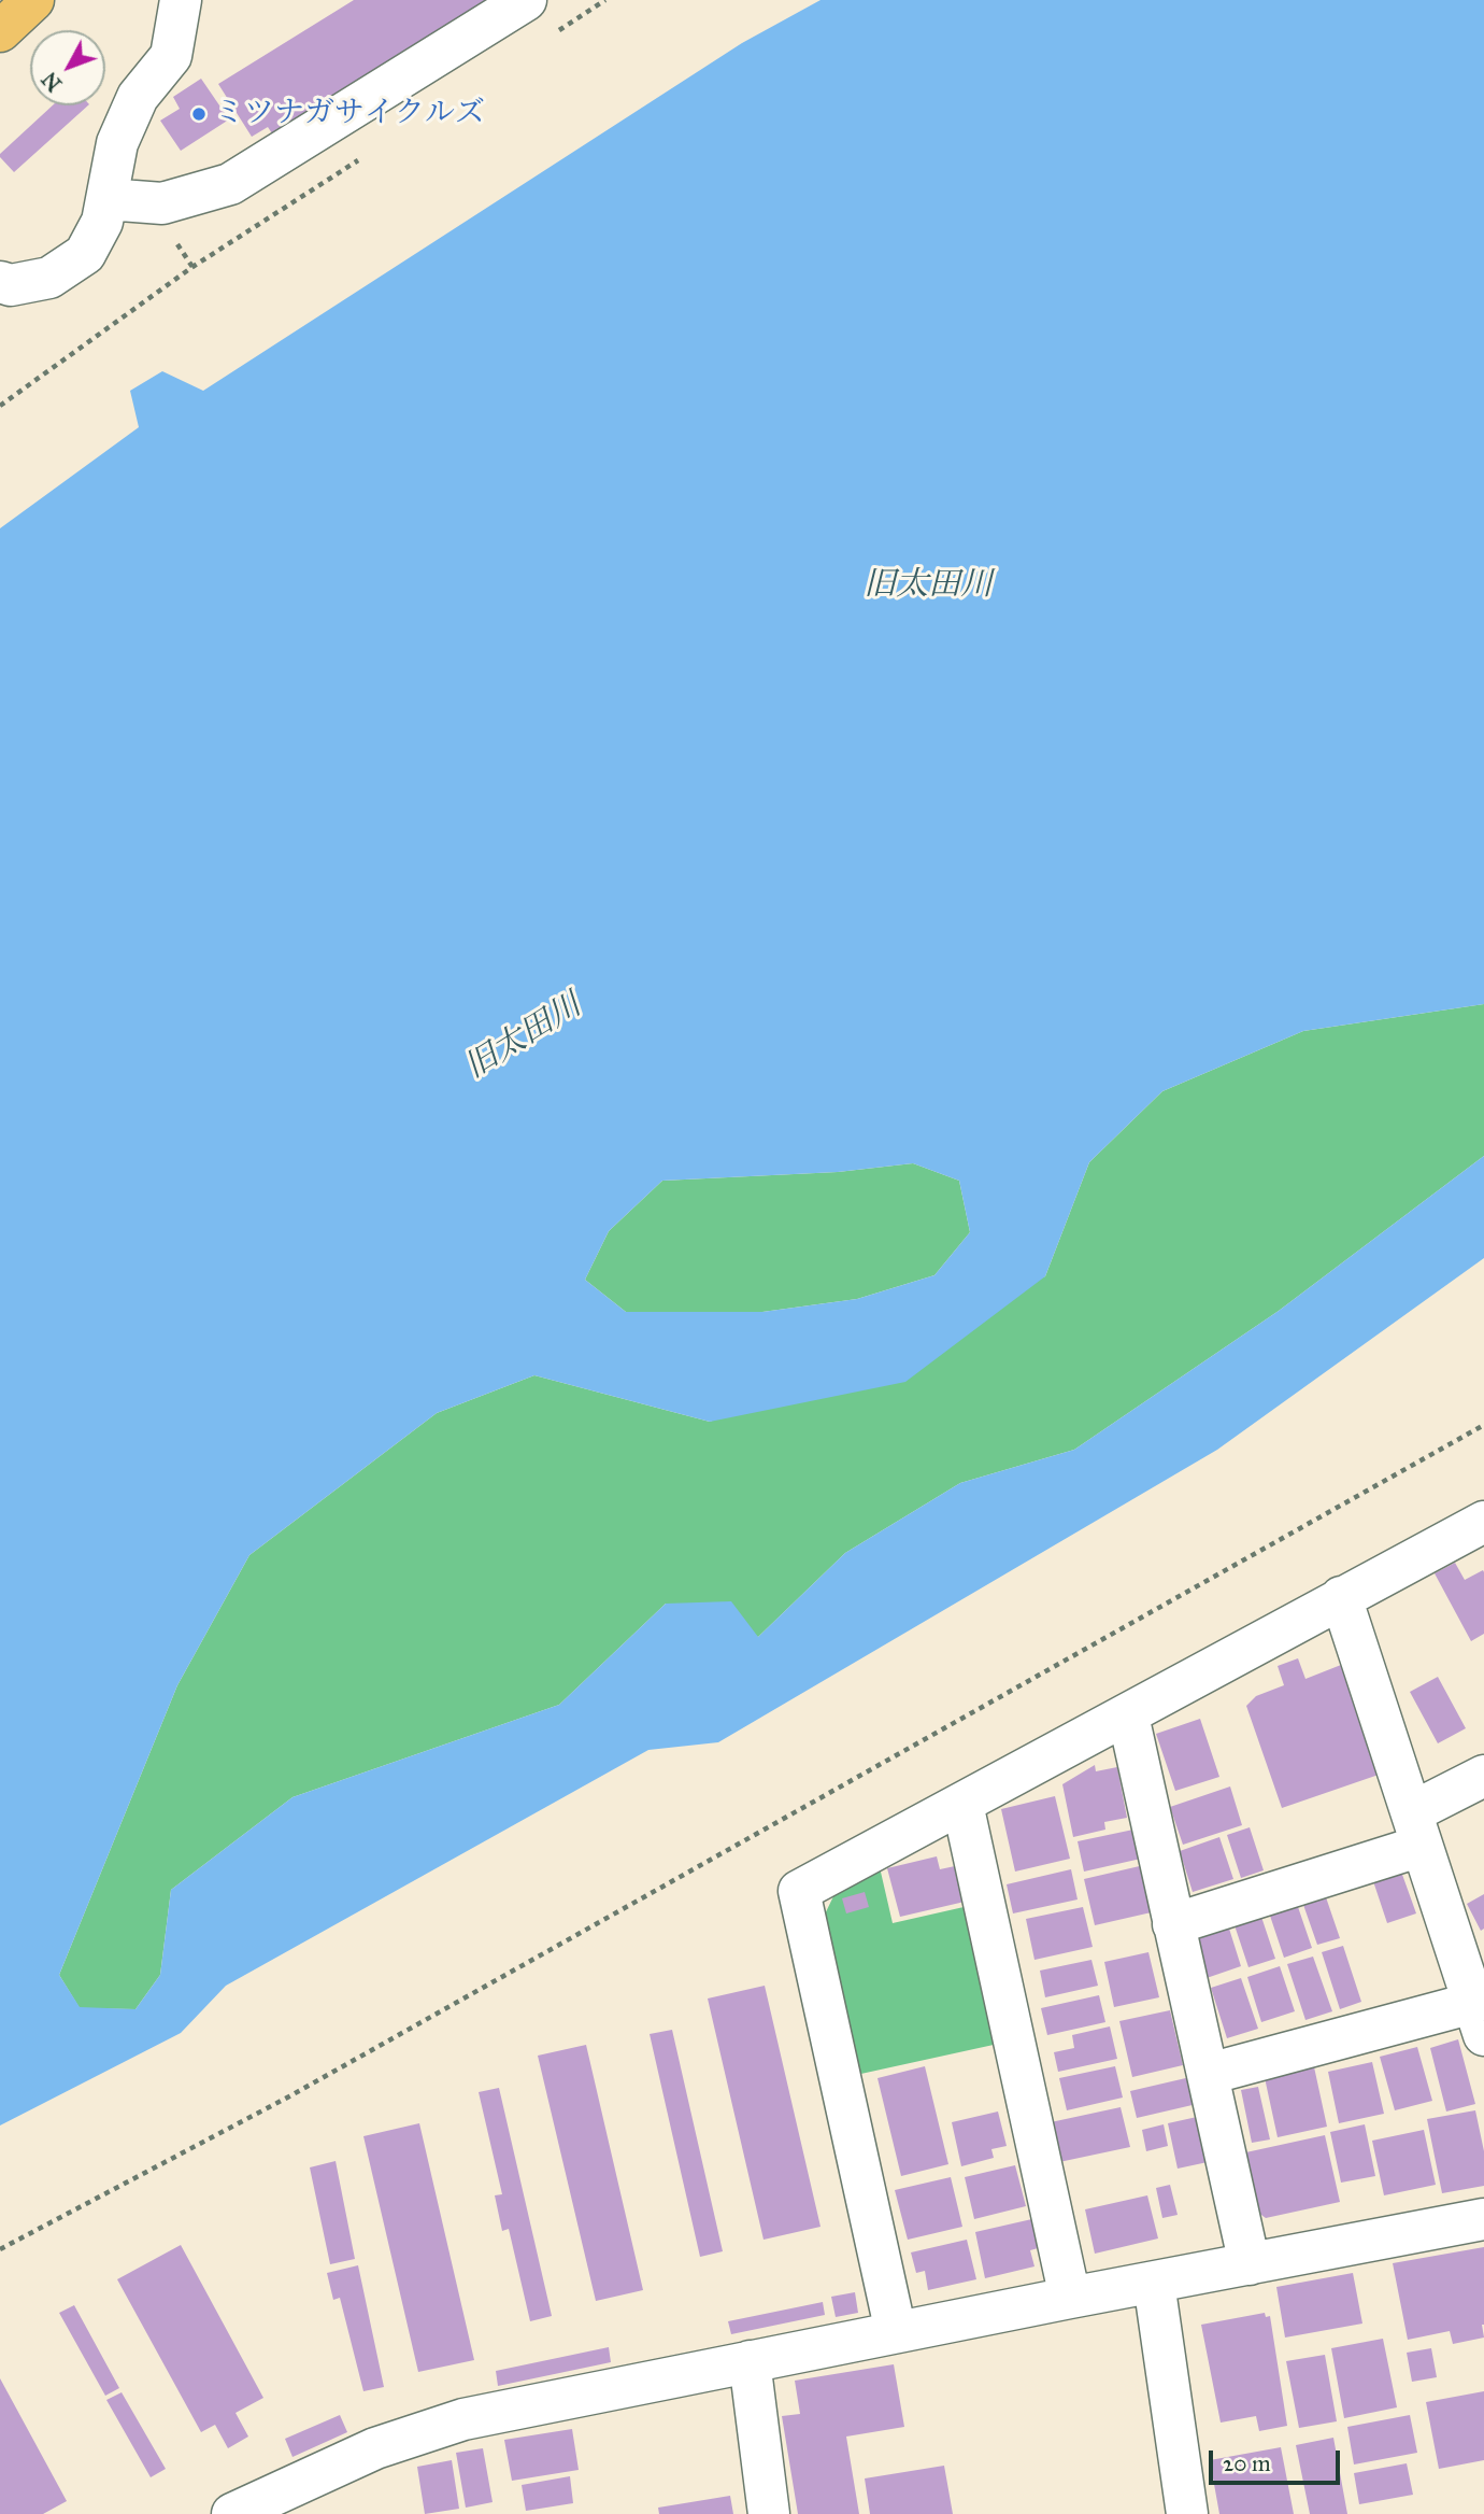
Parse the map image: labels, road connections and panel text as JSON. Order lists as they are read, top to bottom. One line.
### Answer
{"water":["旧太田川"],"places":["ミツナガサイクルズ"],"scale_bar":"20 m","north":"bottom left"}
